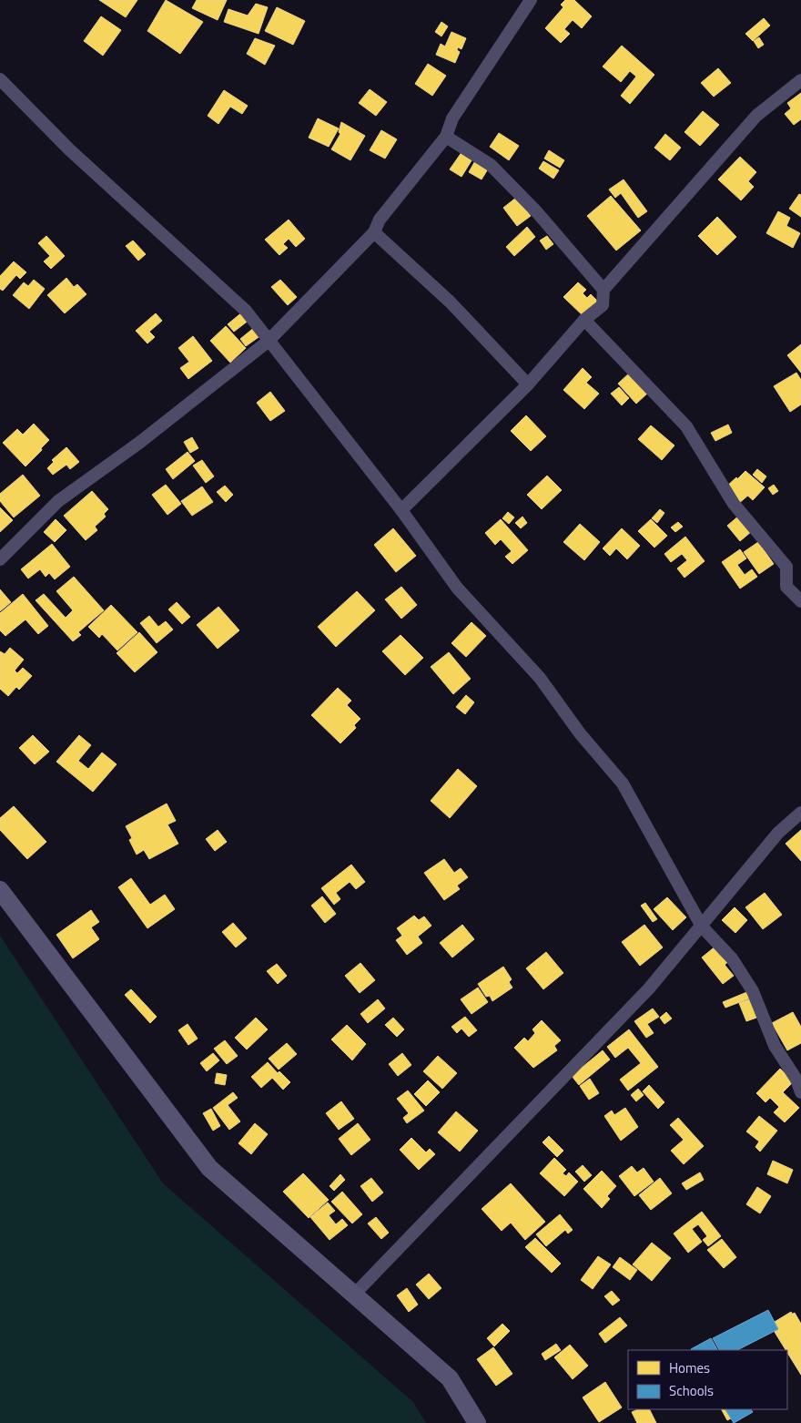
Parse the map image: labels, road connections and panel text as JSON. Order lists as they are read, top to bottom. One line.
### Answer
{"legend":["Homes","Schools"]}
